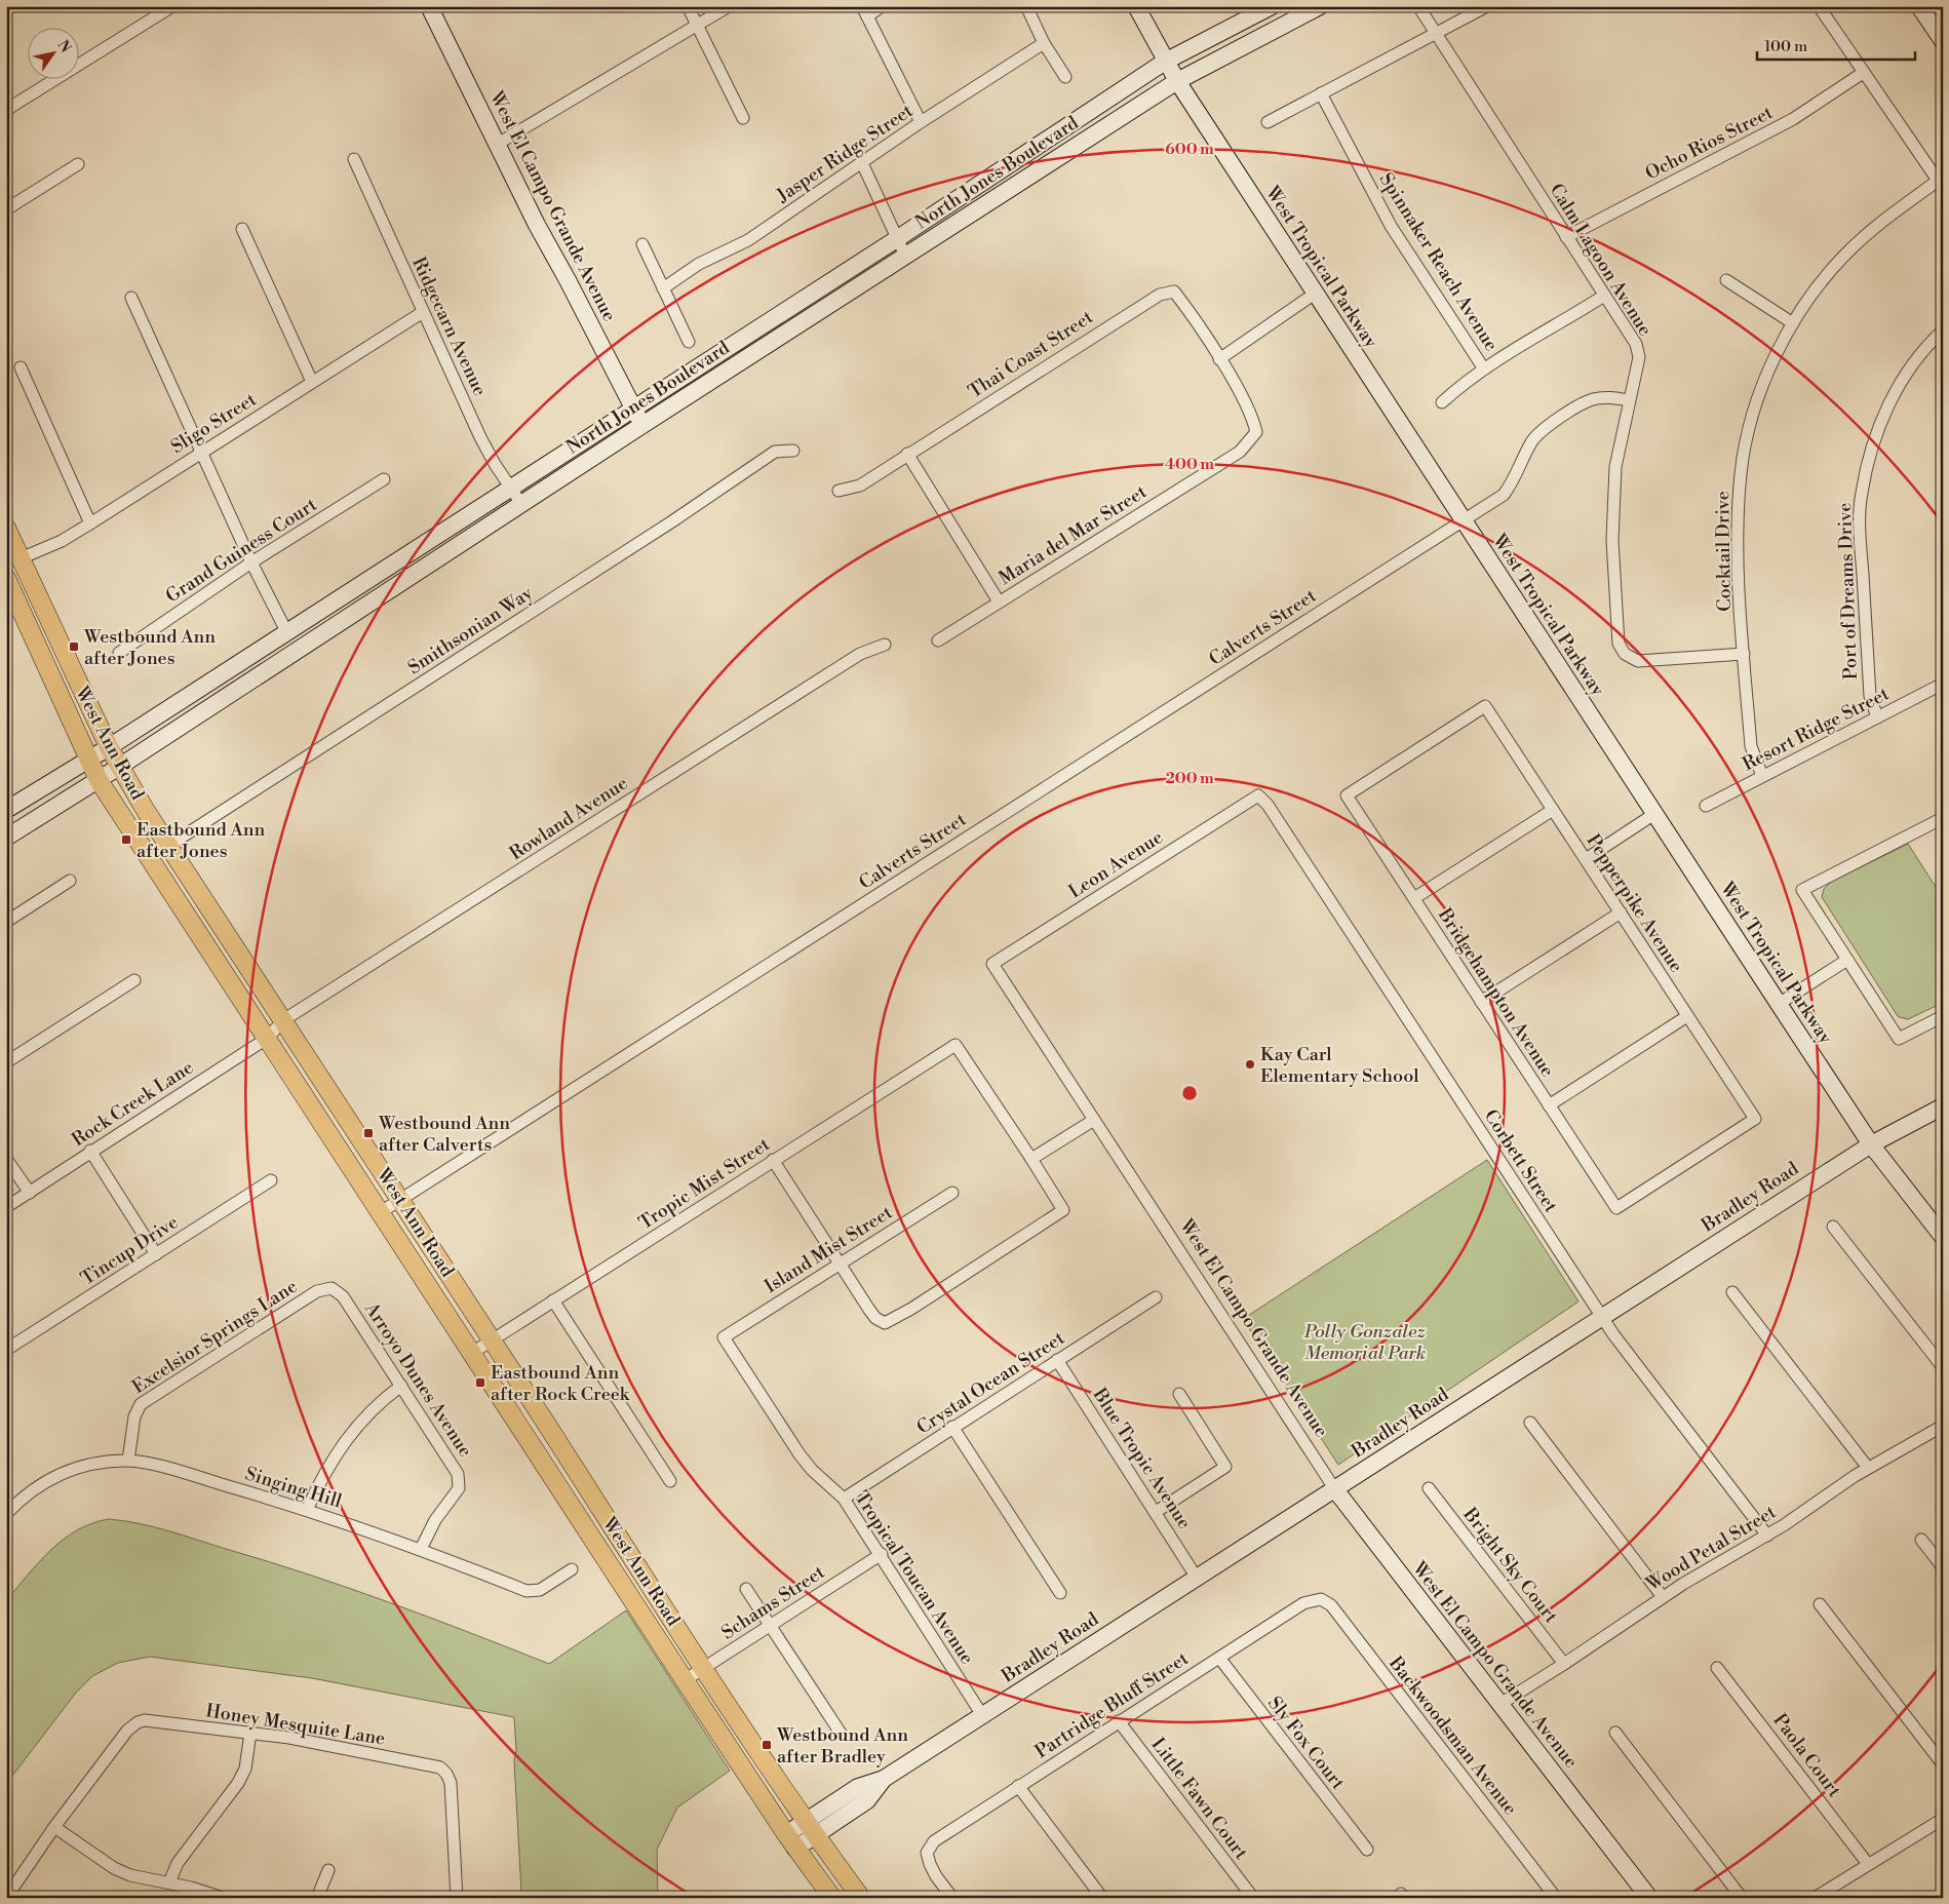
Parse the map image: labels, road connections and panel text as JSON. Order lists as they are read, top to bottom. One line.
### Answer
{"streets":{"main road":["North Jones Boulevard","West El Campo Grande Avenue","West Tropical Parkway","West Ann Road","Bradley Road"],"street":["Ocho Rios Street","Jasper Ridge Street","Calm Lagoon Avenue","Spinnaker Reach Avenue","Ridgecarn Avenue","Thai Coast Street","Sligo Street","Maria del Mar Street","Grand Guiness Court","Cocktail Drive","Port of Dreams Drive","Calverts Street","Smithsonian Way","Resort Ridge Street","Rowland Avenue","Leon Avenue","Pepperpike Avenue","Bridgehampton Avenue","Rock Creek Lane","Corbett Street","Tropic Mist Street","Island Mist Street","Tincup Drive","Excelsior Springs Lane","Arroyo Dunes Avenue","Crystal Ocean Street","Blue Tropic Avenue","Singing Hill","Wood Petal Street","Bright Sky Court","Tropical Toucan Avenue","Schams Street","Partridge Bluff Street","Honey Mesquite Lane","Backwoodsman Avenue","Sly Fox Court","Paola Court","Little Fawn Court"]},"crossings":[["Ocho Rios Street","Calm Lagoon Avenue"],["North Jones Boulevard","West El Campo Grande Avenue"],["North Jones Boulevard","West Tropical Parkway"],["North Jones Boulevard","Ridgecarn Avenue"],["North Jones Boulevard","West Ann Road"],["West El Campo Grande Avenue","Leon Avenue"],["West El Campo Grande Avenue","Bradley Road"],["West El Campo Grande Avenue","Wood Petal Street"],["Calm Lagoon Avenue","Cocktail Drive"],["Calm Lagoon Avenue","Calverts Street"],["West Tropical Parkway","Calverts Street"],["West Tropical Parkway","Bradley Road"],["Ridgecarn Avenue","Sligo Street"],["Thai Coast Street","Maria del Mar Street"],["Sligo Street","West Ann Road"],["Cocktail Drive","Resort Ridge Street"],["Port of Dreams Drive","Resort Ridge Street"],["Calverts Street","West Ann Road"],["Smithsonian Way","West Ann Road"],["West Ann Road","Rowland Avenue"],["West Ann Road","Rock Creek Lane"],["West Ann Road","Tropic Mist Street"],["West Ann Road","Bradley Road"],["West Ann Road","Schams Street"],["Rowland Avenue","Rock Creek Lane"],["Leon Avenue","Corbett Street"],["Pepperpike Avenue","Bridgehampton Avenue"],["Corbett Street","Bradley Road"],["Corbett Street","Wood Petal Street"],["Bradley Road","Blue Tropic Avenue"],["Bradley Road","Tropical Toucan Avenue"],["Island Mist Street","Tropical Toucan Avenue"],["Excelsior Springs Lane","Arroyo Dunes Avenue"],["Excelsior Springs Lane","Singing Hill"],["Arroyo Dunes Avenue","Singing Hill"],["Crystal Ocean Street","Blue Tropic Avenue"],["Crystal Ocean Street","Tropical Toucan Avenue"],["Wood Petal Street","Bright Sky Court"],["Tropical Toucan Avenue","Schams Street"],["Partridge Bluff Street","Backwoodsman Avenue"],["Partridge Bluff Street","Sly Fox Court"],["Partridge Bluff Street","Little Fawn Court"]],"parks":["Polly Gonzalez Memorial Park"],"places":{"transit":["Westbound Ann after Jones","Eastbound Ann after Jones","Westbound Ann after Calverts","Eastbound Ann after Rock Creek","Westbound Ann after Bradley"],"other":["Kay Carl Elementary School"]},"scale_bar":"100 m","north":"top right","rings":["600 m","400 m","200 m"]}
